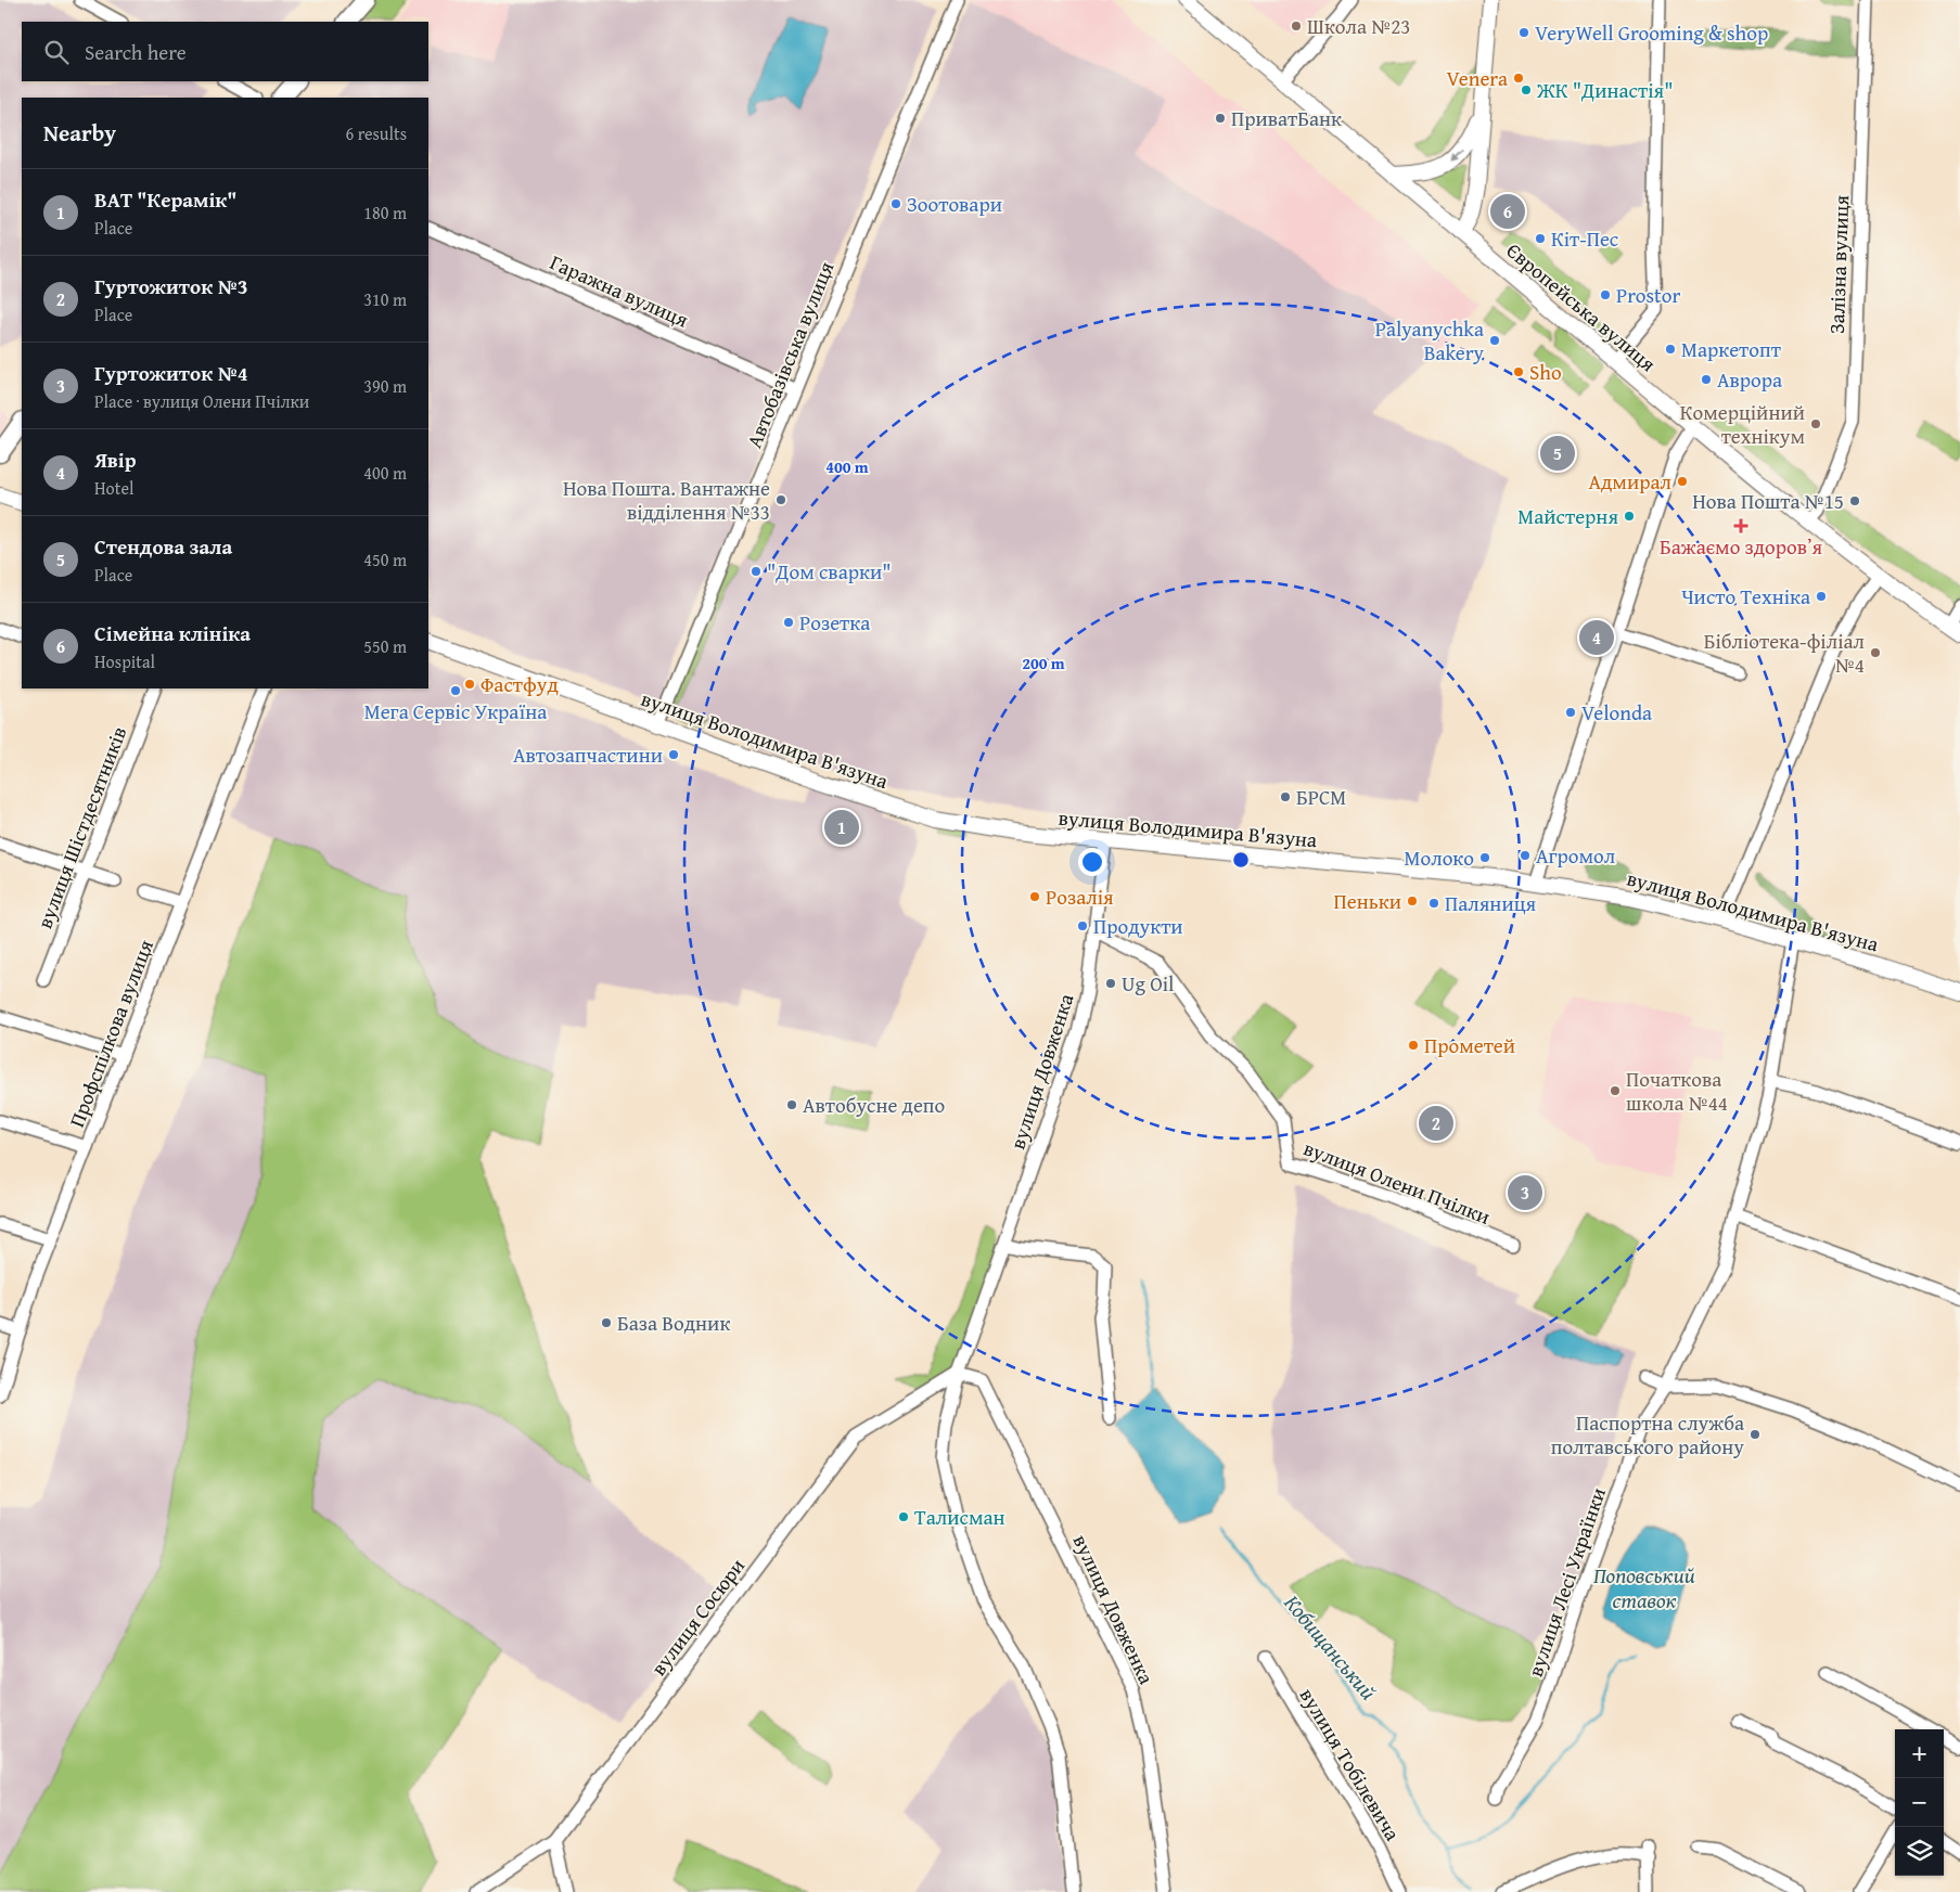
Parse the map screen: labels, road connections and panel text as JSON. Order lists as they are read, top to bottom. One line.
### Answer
{"streets":{"main road":["Європейська вулиця","вулиця Володимира В'язуна"],"street":["Залізна вулиця","Гаражна вулиця","Автобазівська вулиця","вулиця Шістдесятників","Профспілкова вулиця","вулиця Довженка","вулиця Олени Пчілки","вулиця Лесі Українки","вулиця Сосюри","вулиця Тобілевича"]},"crossings":[["Залізна вулиця","Європейська вулиця"],["Гаражна вулиця","Автобазівська вулиця"],["Автобазівська вулиця","вулиця Володимира В'язуна"],["вулиця Володимира В'язуна","вулиця Довженка"],["вулиця Володимира В'язуна","вулиця Лесі Українки"],["вулиця Довженка","вулиця Олени Пчілки"],["вулиця Довженка","вулиця Сосюри"]],"water":["Поповський ставок","Кобищанський"],"places":{"other":["Школа №23","VeryWell Grooming & shop","Venera","ЖК \"Династія\"","ПриватБанк","Зоотовари","Кіт-Пес","Prostor","Palyanychka Bakery","Маркетопт","Sho","Аврора","Комерційний технікум","Адмирал","Нова Пошта. Вантажне відділення №33","Нова Пошта №15","Майстерня","\"Дом сварки\"","Чисто Техніка","Розетка","Бібліотека-філіал №4","Фастфуд","Мега Сервіс Україна","Velonda","Автозапчастини","БРСМ","Агромол","Молоко","Розалія","Пеньки","Паляниця","Продукти","Ug Oil","Прометей","Початкова школа №44","Автобусне депо","База Водник","Паспортна служба полтавського району","Талисман"],"health":["Бажаємо здоровʼя"]},"page":{"search":"Search here","heading":["Nearby","6 results"],"list":[{"mark":"1","name":"ВАТ \"Керамік\"","note":"Place","value":"180 m"},{"mark":"2","name":"Гуртожиток №3","note":"Place","value":"310 m"},{"mark":"3","name":"Гуртожиток №4","note":"Place · вулиця Олени Пчілки","value":"390 m"},{"mark":"4","name":"Явір","note":"Hotel","value":"400 m"},{"mark":"5","name":"Стендова зала","note":"Place","value":"450 m"},{"mark":"6","name":"Сімейна клініка","note":"Hospital","value":"550 m"}],"pins":["6","5","4","1","2","3"],"map_buttons":["+","−"]},"rings":["400 m","200 m"]}
